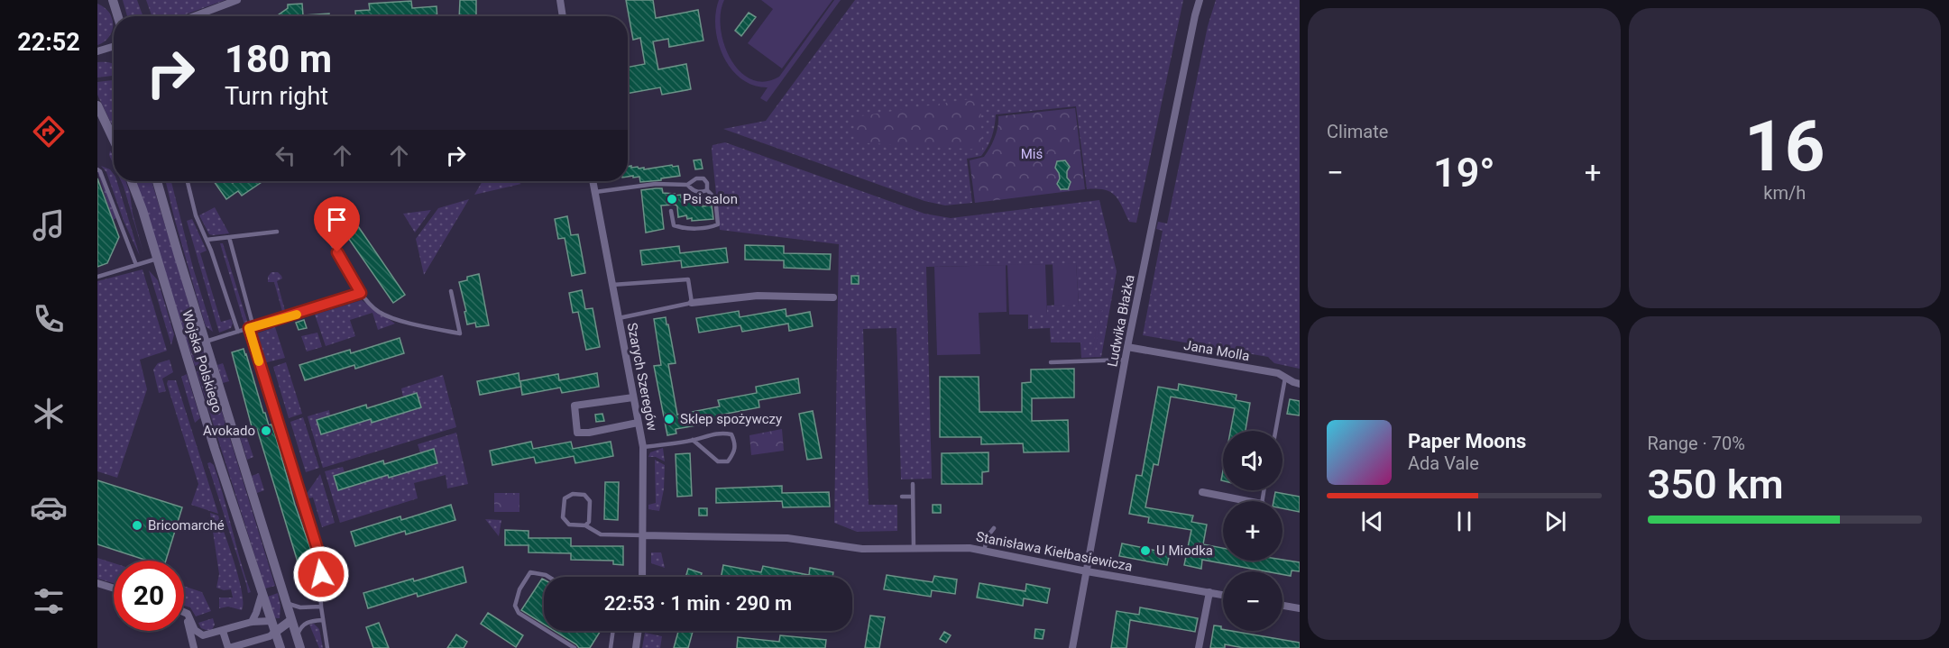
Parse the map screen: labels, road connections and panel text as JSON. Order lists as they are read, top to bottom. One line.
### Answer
{"streets":{"street":["Ludwika Błażka","Jana Molla","Wojska Polskiego","Szarych Szeregów","Stanisława Kiełbasiewicza"]},"crossings":[["Ludwika Błażka","Jana Molla"],["Ludwika Błażka","Stanisława Kiełbasiewicza"],["Szarych Szeregów","Stanisława Kiełbasiewicza"]],"parks":["Miś"],"places":["Psi salon","Sklep spożywczy","Avokado","Bricomarché","U Miodka"],"page":{"tabs":"22:52","tile":["Climate",["16","km/h"],["Range · 70%","350 km"]],"turn":["180 m","Turn right"],"heat":["−","19°","+"],"song":["Paper Moons","Ada Vale"],"map_buttons":["+","−"],"limit":"20","trip":"22:53 · 1 min · 290 m"}}
